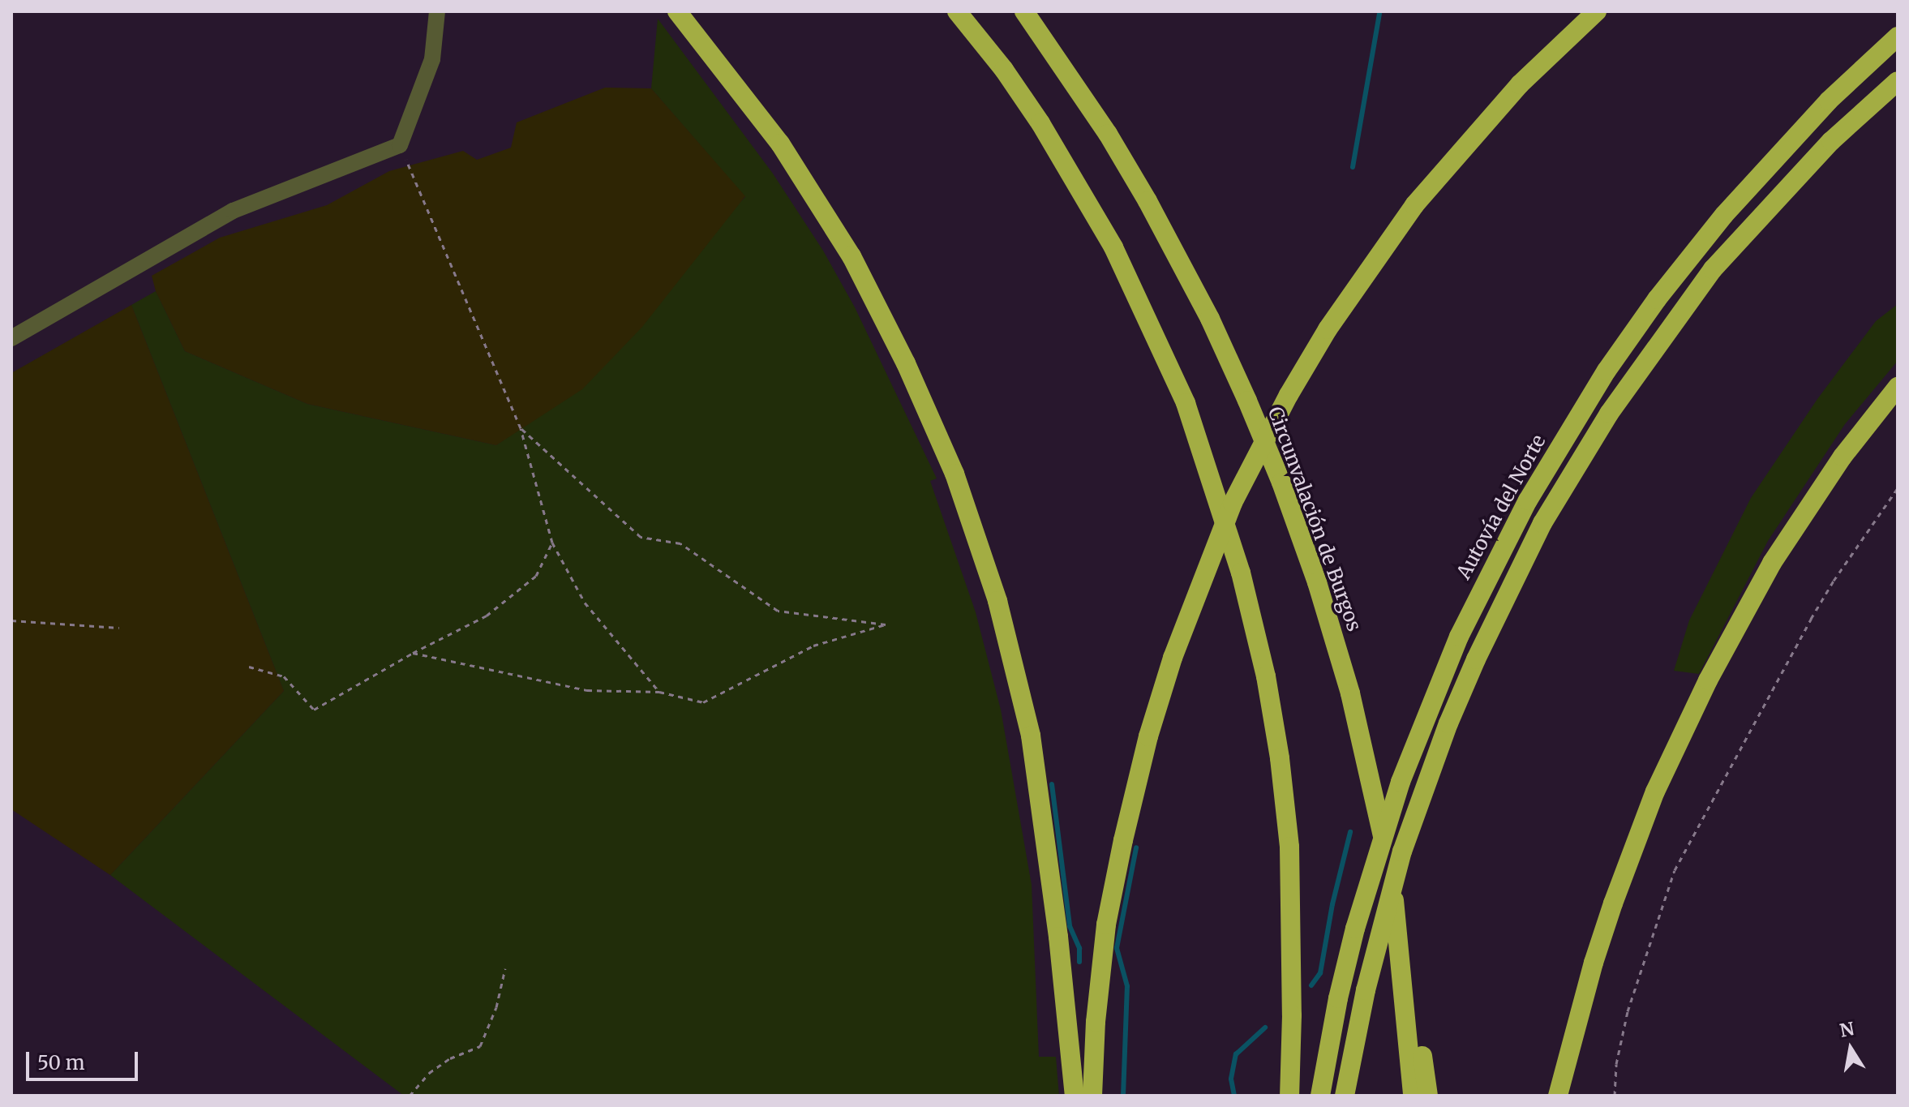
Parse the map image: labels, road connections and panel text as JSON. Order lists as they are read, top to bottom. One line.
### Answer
{"streets":{"highway":["Autovía del Norte","Circunvalación de Burgos"]},"scale_bar":"50 m","north":"top"}
